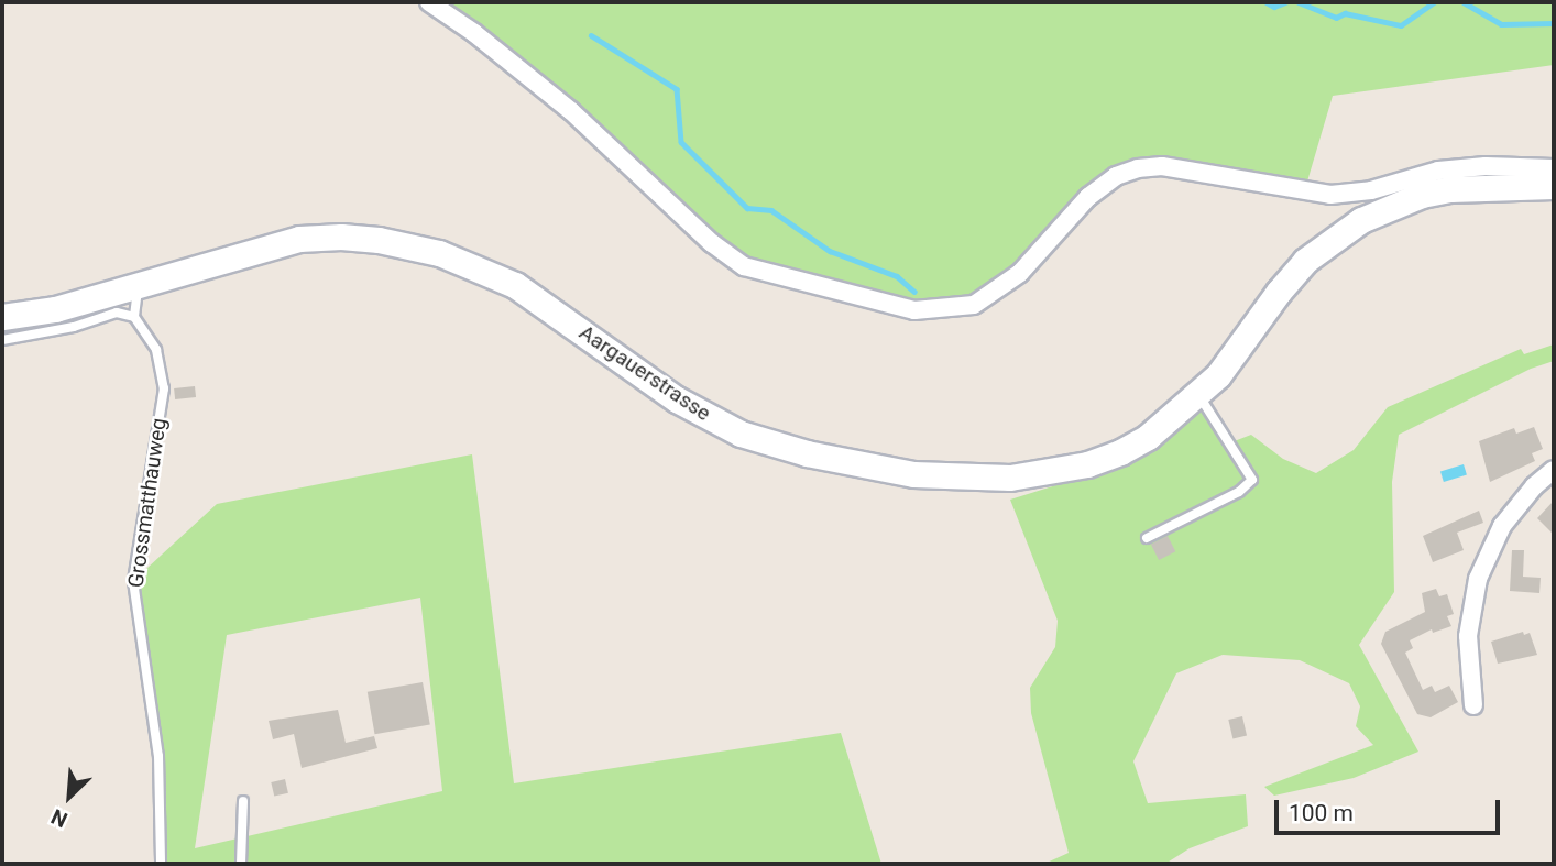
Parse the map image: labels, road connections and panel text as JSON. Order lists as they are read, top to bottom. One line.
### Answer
{"streets":{"main road":["Aargauerstrasse"],"lane":["Grossmatthauweg"]},"scale_bar":"100 m","north":"bottom left"}
